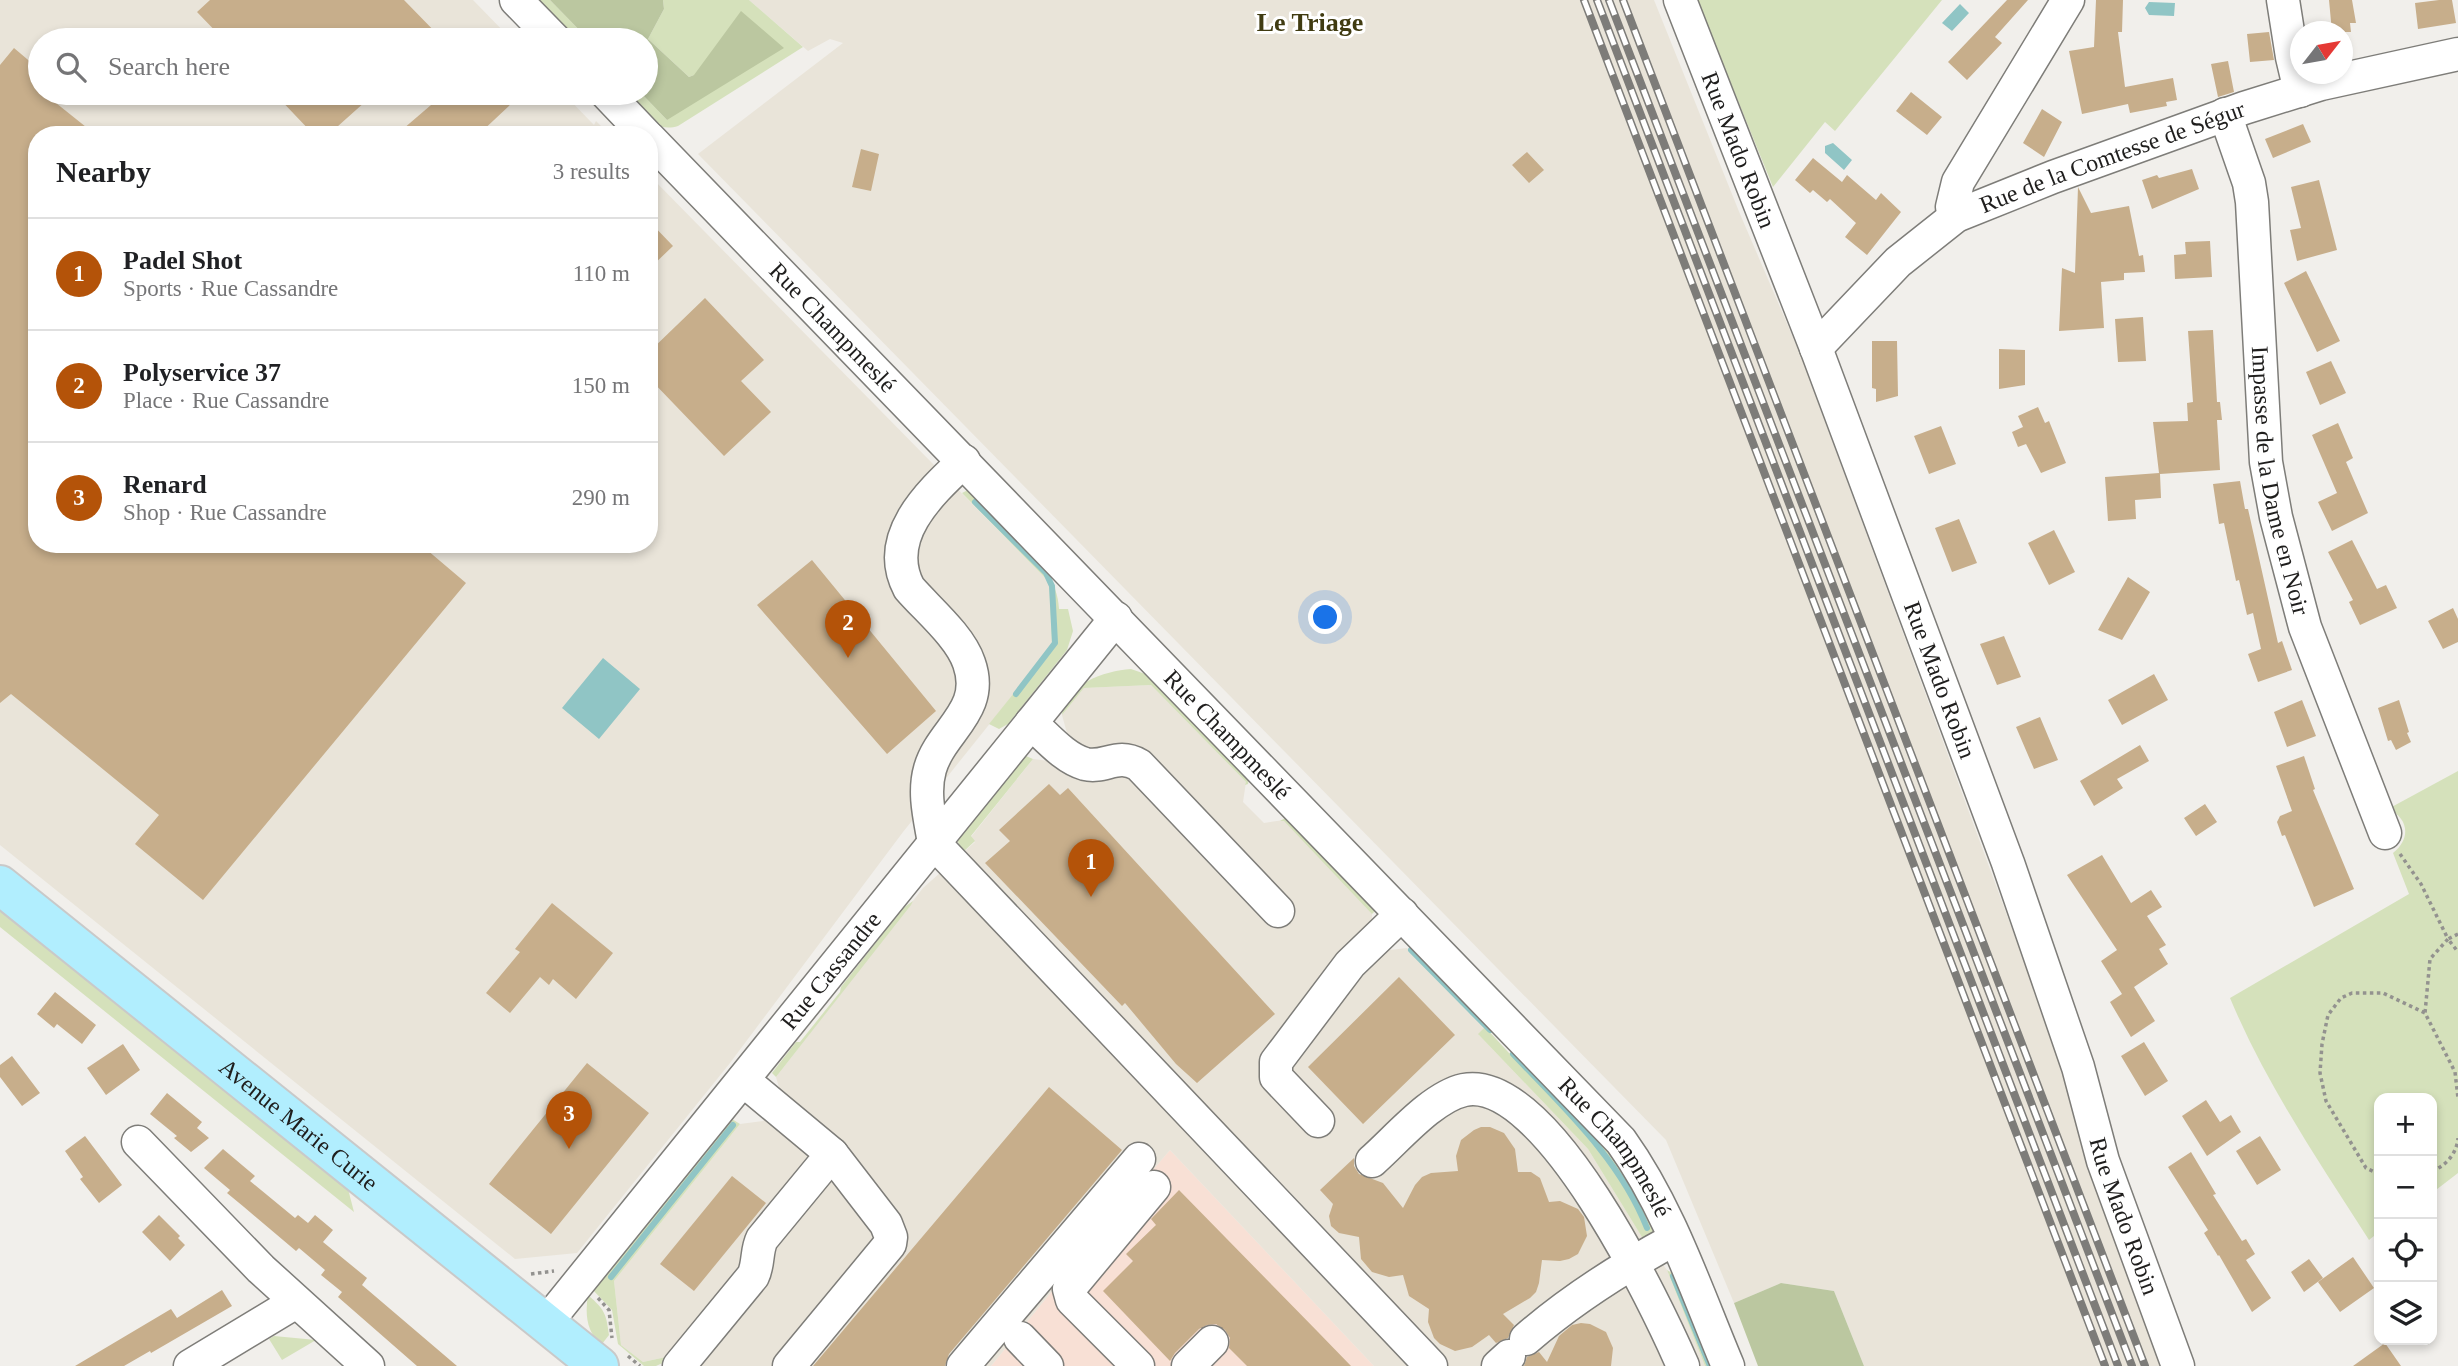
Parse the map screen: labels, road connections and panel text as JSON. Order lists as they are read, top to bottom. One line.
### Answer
{"streets":{"main road":["Avenue Marie Curie"],"street":["Rue Mado Robin","Rue de la Comtesse de Ségur","Rue Champmeslé","Impasse de la Dame en Noir","Rue Cassandre"]},"crossings":[["Rue Mado Robin","Rue de la Comtesse de Ségur"],["Rue de la Comtesse de Ségur","Impasse de la Dame en Noir"],["Rue Champmeslé","Rue Cassandre"],["Rue Cassandre","Avenue Marie Curie"]],"districts":["Le Triage"],"north":"top right","page":{"search":"Search here","heading":["Nearby","3 results"],"list":[{"mark":"1","name":"Padel Shot","note":"Sports · Rue Cassandre","value":"110 m"},{"mark":"2","name":"Polyservice 37","note":"Place · Rue Cassandre","value":"150 m"},{"mark":"3","name":"Renard","note":"Shop · Rue Cassandre","value":"290 m"}],"pins":["2","1","3"],"map_buttons":["+","−"]}}
